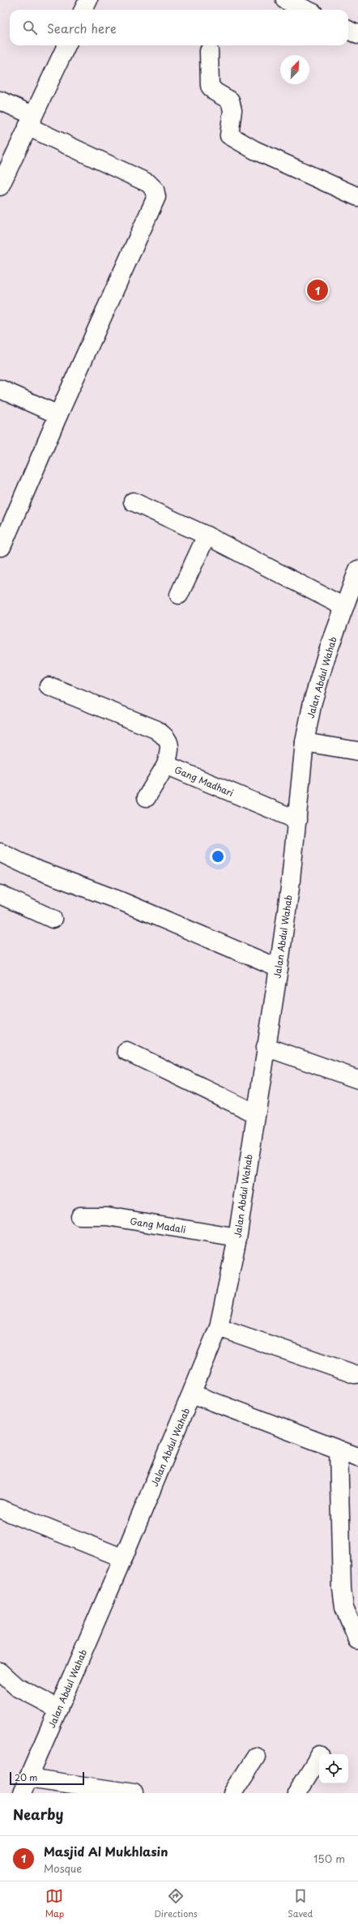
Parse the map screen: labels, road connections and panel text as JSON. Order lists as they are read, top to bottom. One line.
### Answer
{"streets":{"street":["Jalan Abdul Wahab","Gang Madhari","Gang Madali"]},"crossings":[["Jalan Abdul Wahab","Gang Madhari"],["Jalan Abdul Wahab","Gang Madali"]],"scale_bar":"20 m","north":"top right","page":{"search":"Search here","pins":"1","scale":"20 m","heading":"Nearby","list":[{"mark":"1","name":"Masjid Al Mukhlasin","note":"Mosque","value":"150 m"}],"nav":["Map","Directions","Saved"]}}
